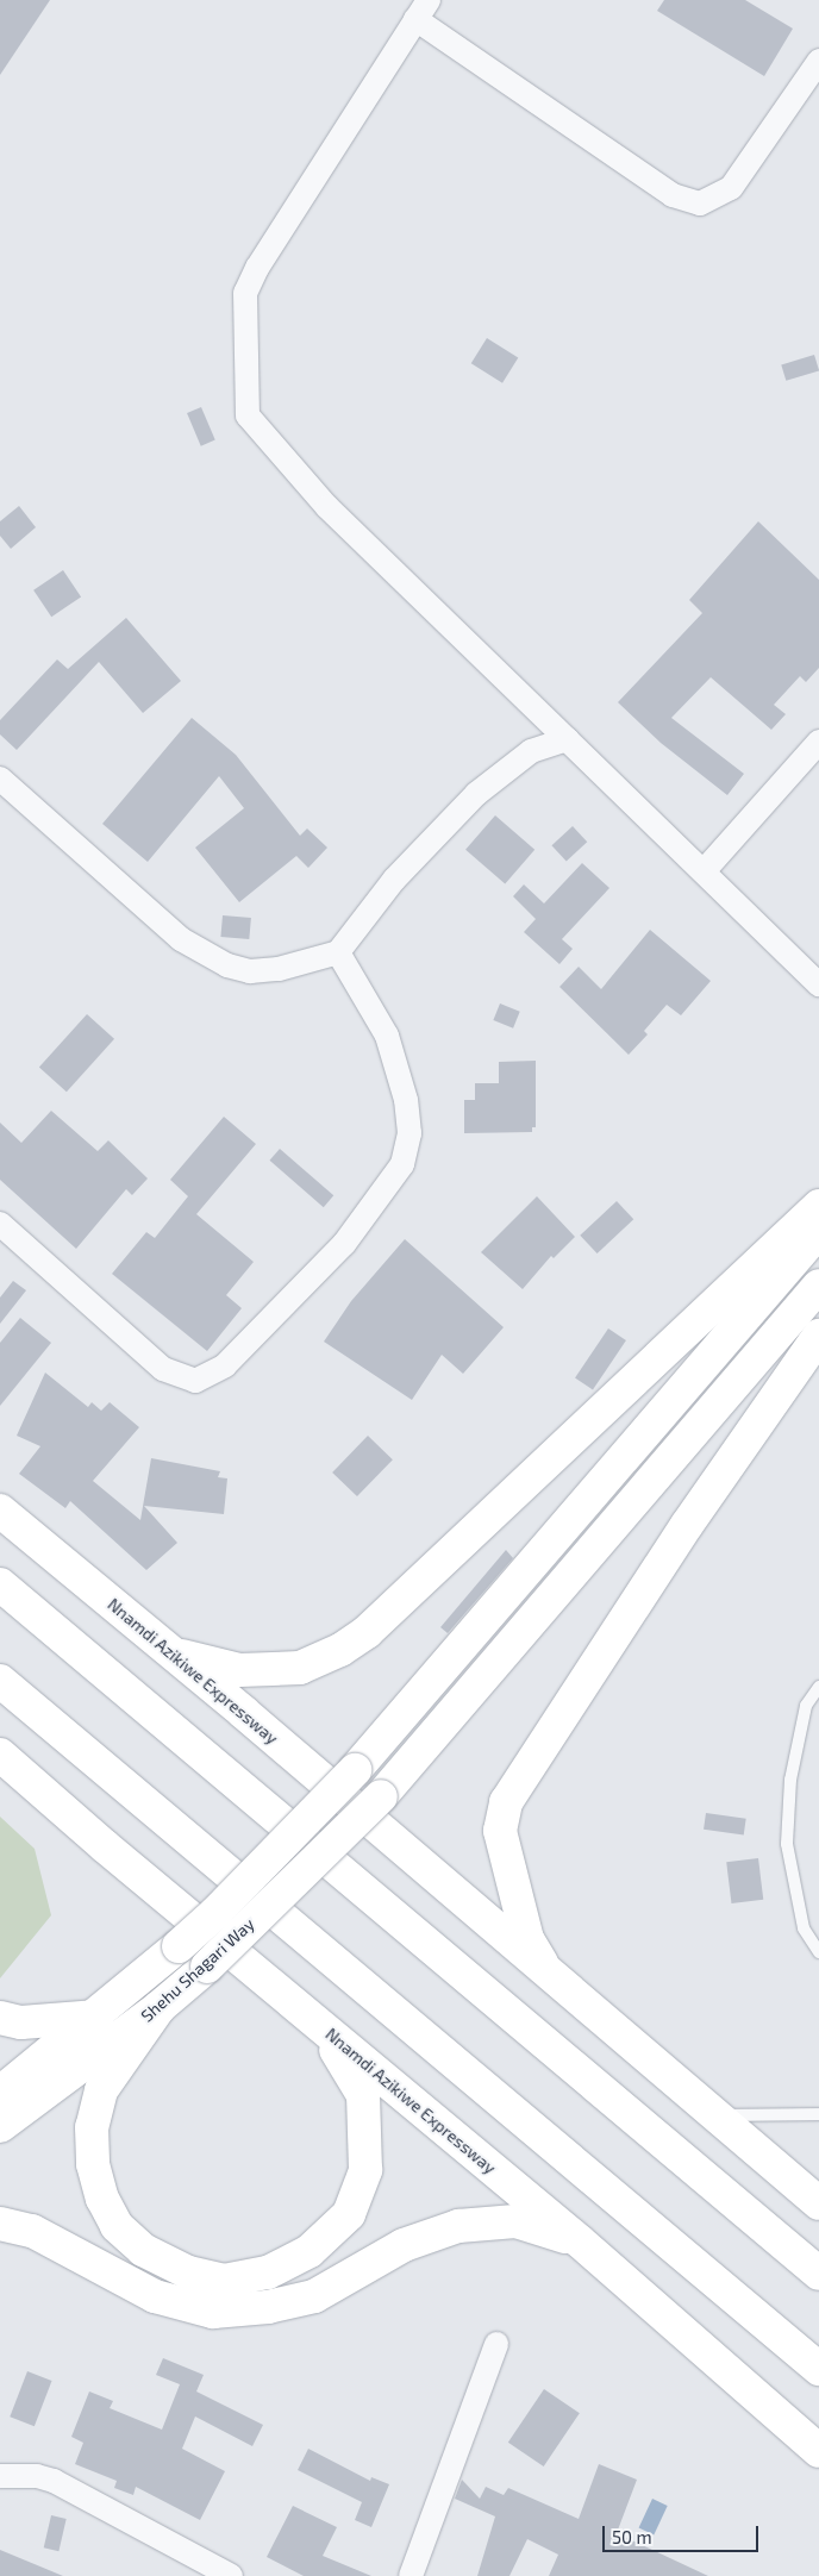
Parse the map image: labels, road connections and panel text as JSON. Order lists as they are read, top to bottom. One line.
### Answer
{"streets":{"main road":["Nnamdi Azikiwe Expressway","Shehu Shagari Way"]},"scale_bar":"50 m"}
